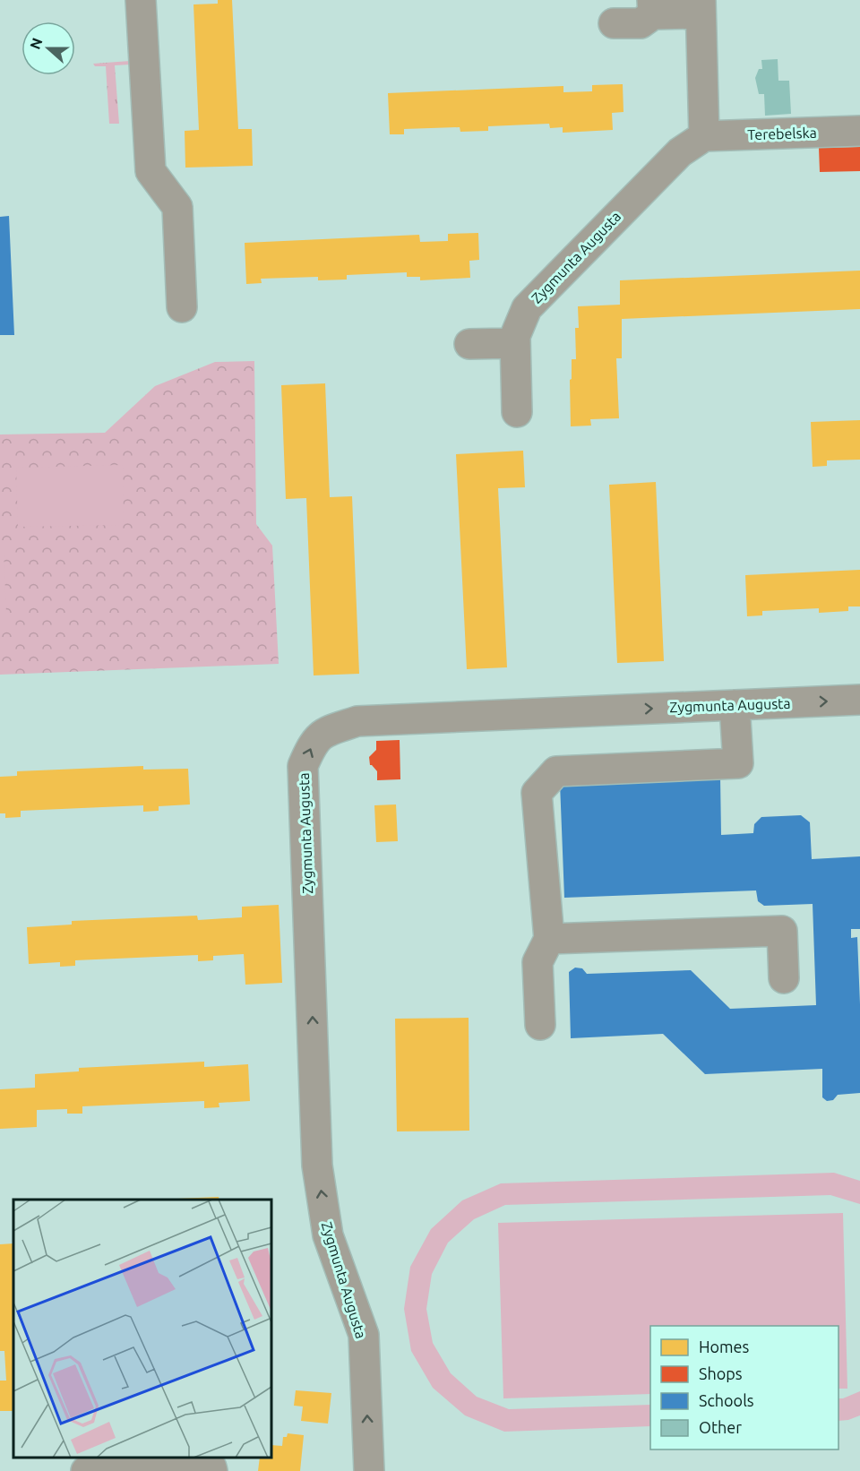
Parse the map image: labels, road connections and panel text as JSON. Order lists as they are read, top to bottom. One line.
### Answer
{"streets":{"street":["Terebelska","Zygmunta Augusta"]},"crossings":[["Terebelska","Zygmunta Augusta"]],"legend":["Homes","Shops","Schools","Other"],"north":"left"}
